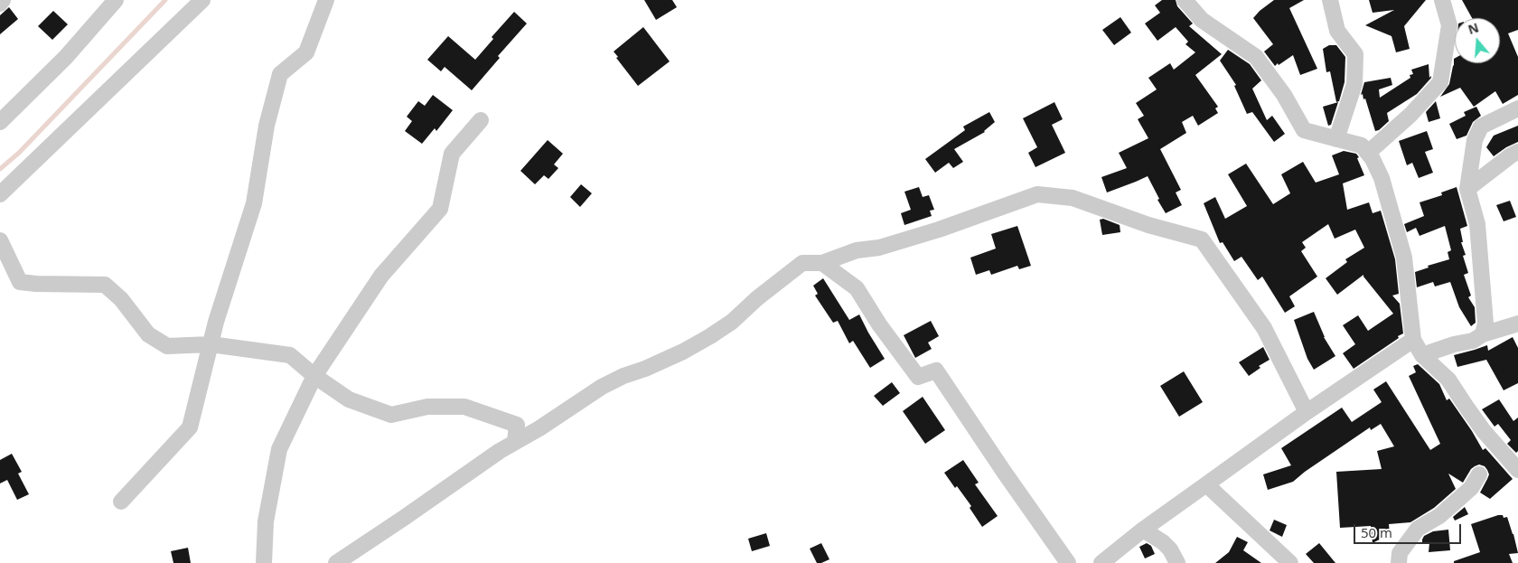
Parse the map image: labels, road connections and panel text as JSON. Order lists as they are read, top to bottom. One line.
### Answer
{"scale_bar":"50 m","north":"top"}
